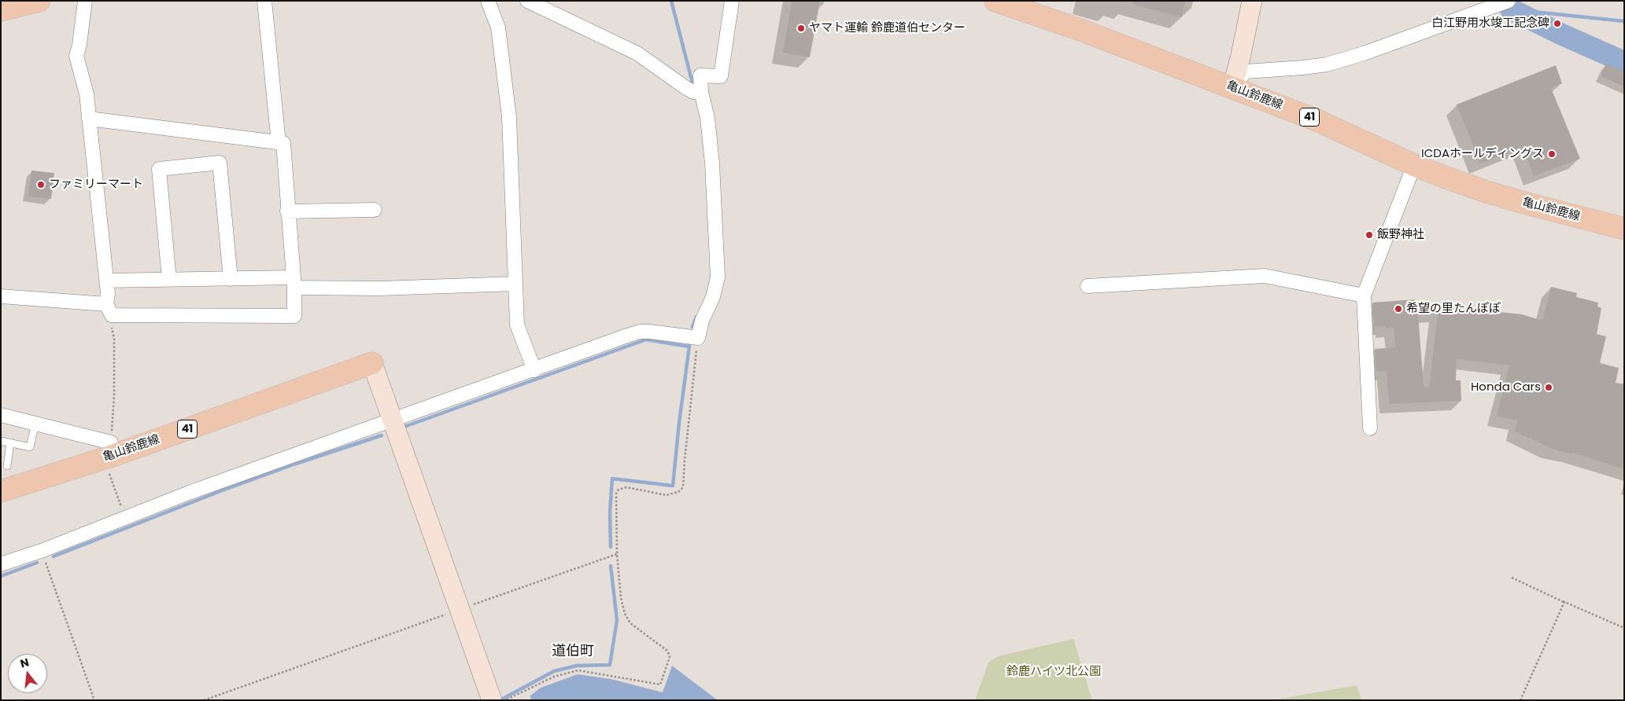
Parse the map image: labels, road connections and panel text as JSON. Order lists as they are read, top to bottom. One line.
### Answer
{"streets":{"main road":["亀山鈴鹿線","41"]},"districts":["道伯町"],"parks":["鈴鹿ハイツ北公園"],"places":["白江野用水竣工記念碑","ヤマト運輸 鈴鹿道伯センター","ICDAホールディングス","ファミリーマート","飯野神社","希望の里たんぽぽ","Honda Cars"],"north":"top"}
